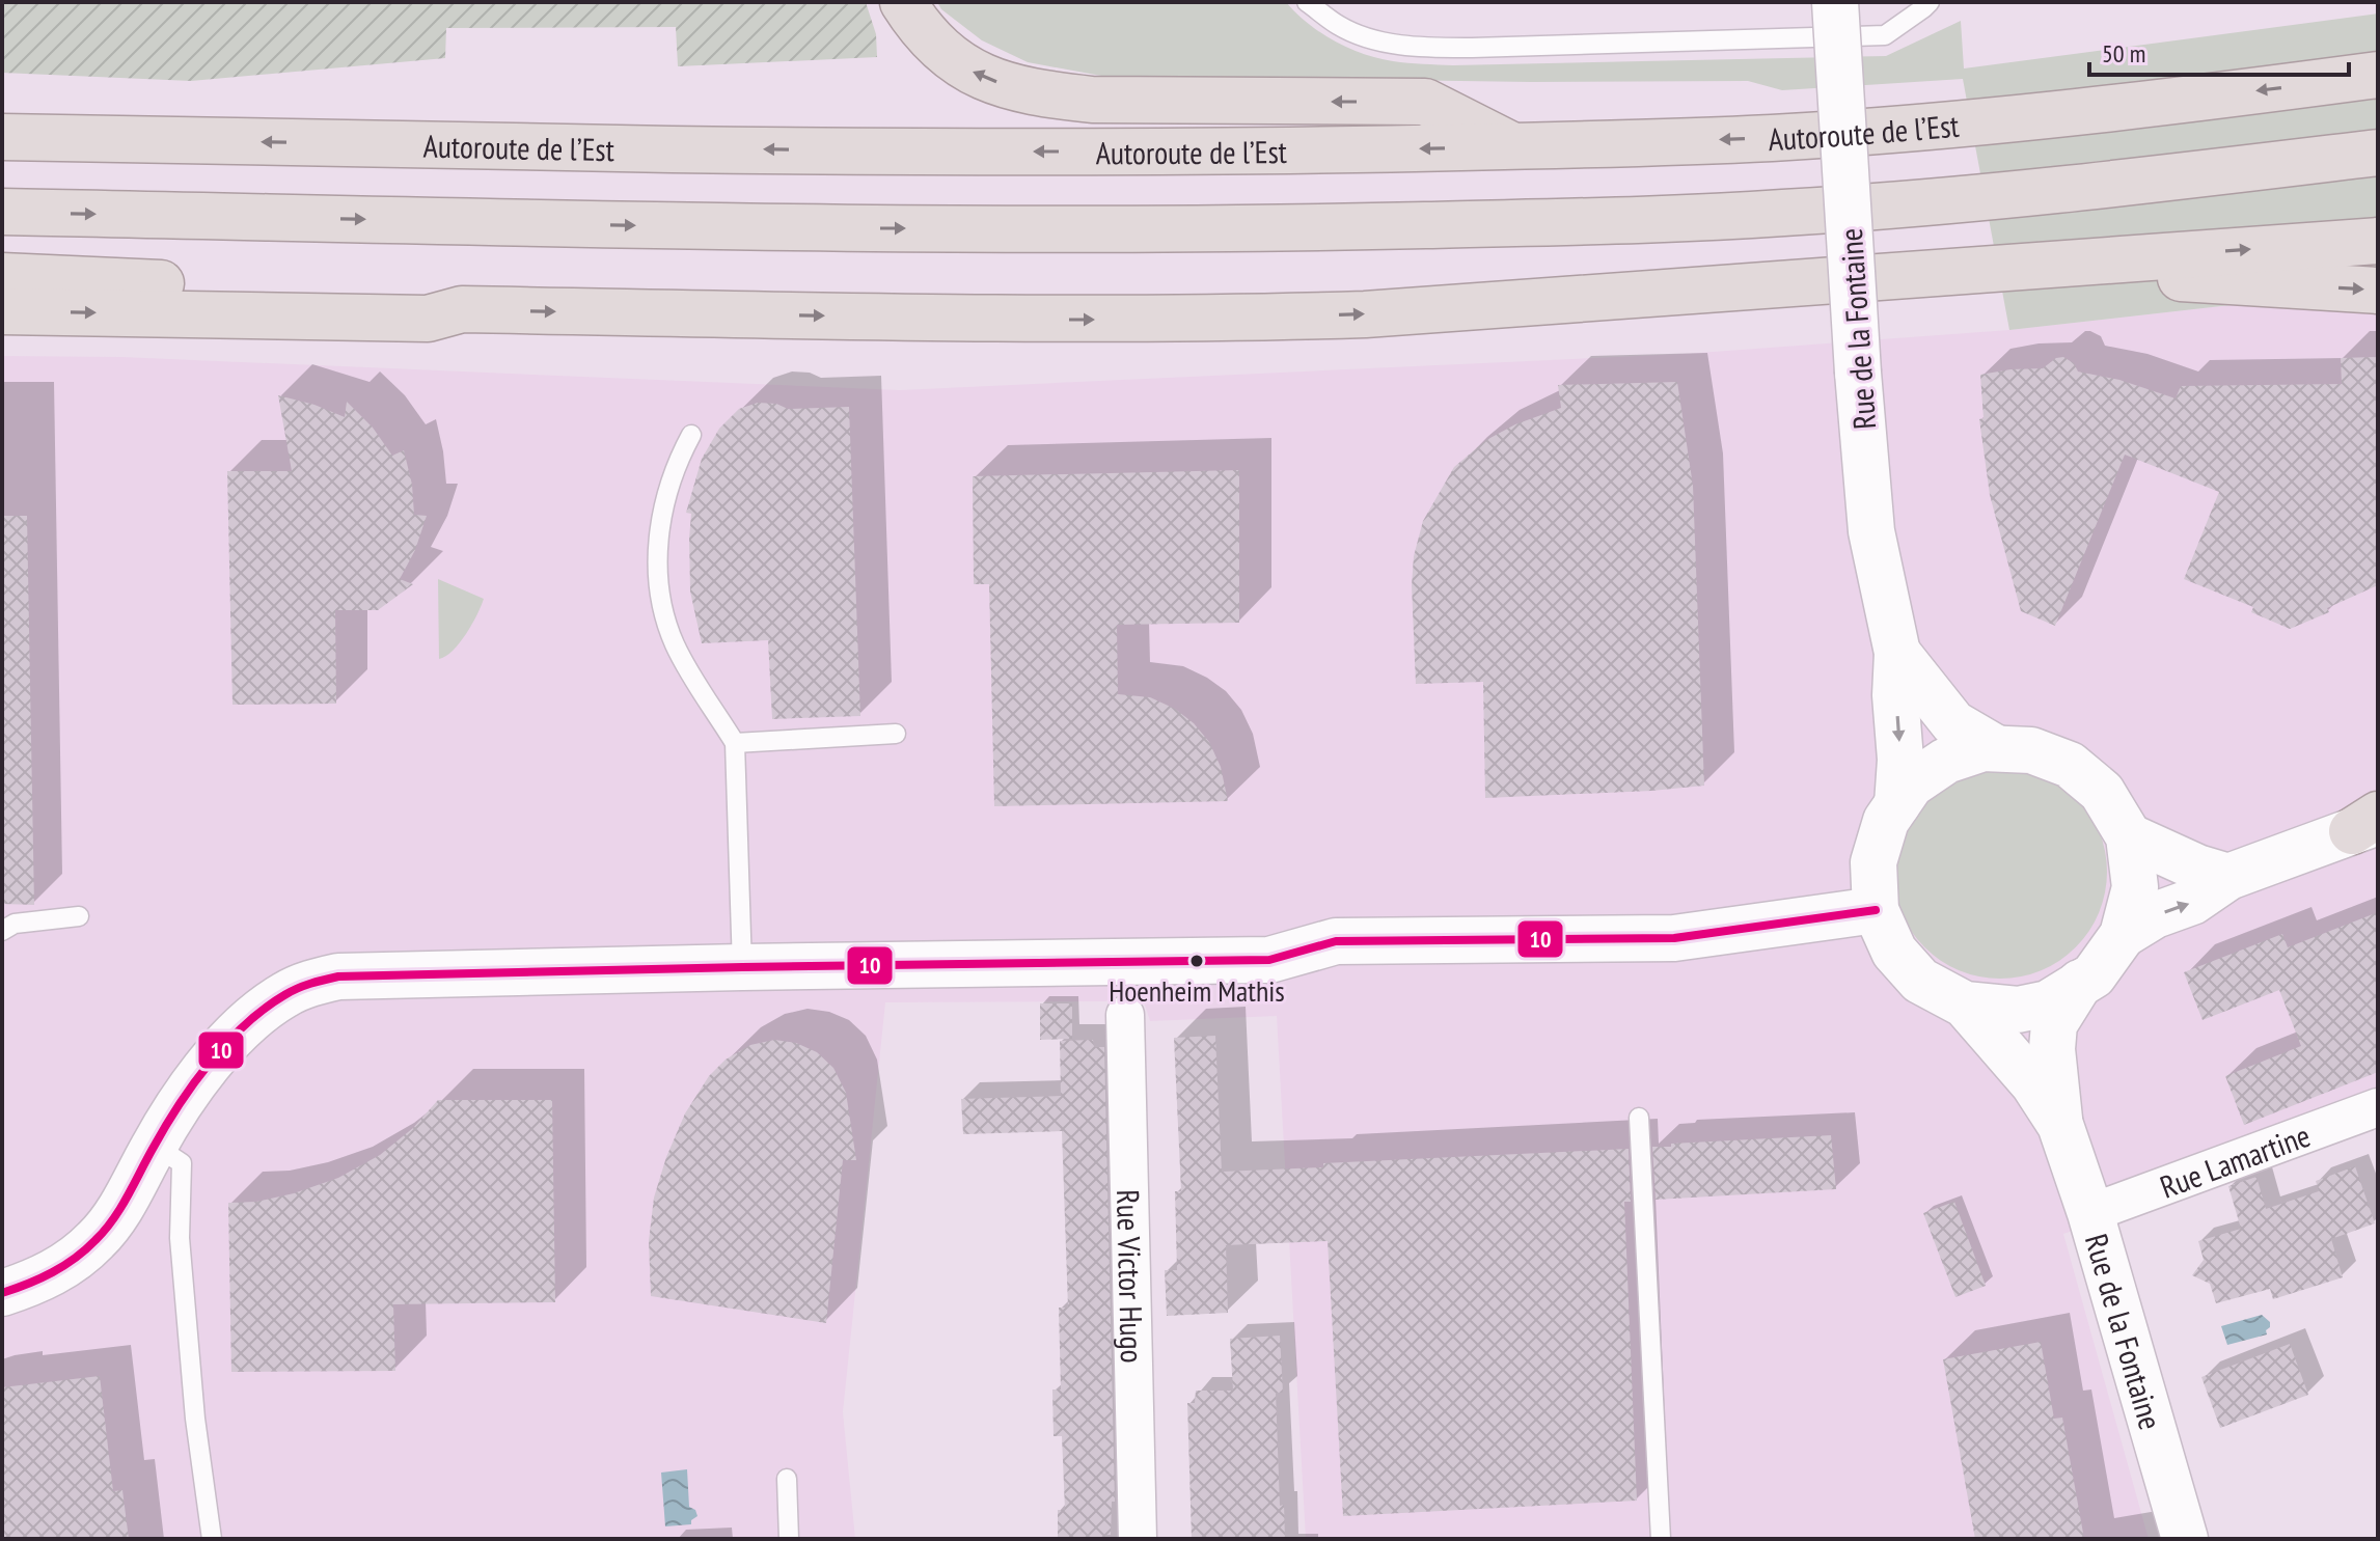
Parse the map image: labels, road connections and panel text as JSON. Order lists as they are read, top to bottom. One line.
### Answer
{"streets":{"highway":["Autoroute de l’Est"],"street":["Rue de la Fontaine","Rue Lamartine","Rue Victor Hugo"]},"crossings":[["Rue de la Fontaine","Rue Lamartine"]],"places":["Hoenheim Mathis"],"lines":["transit line 10"],"scale_bar":"50 m"}
